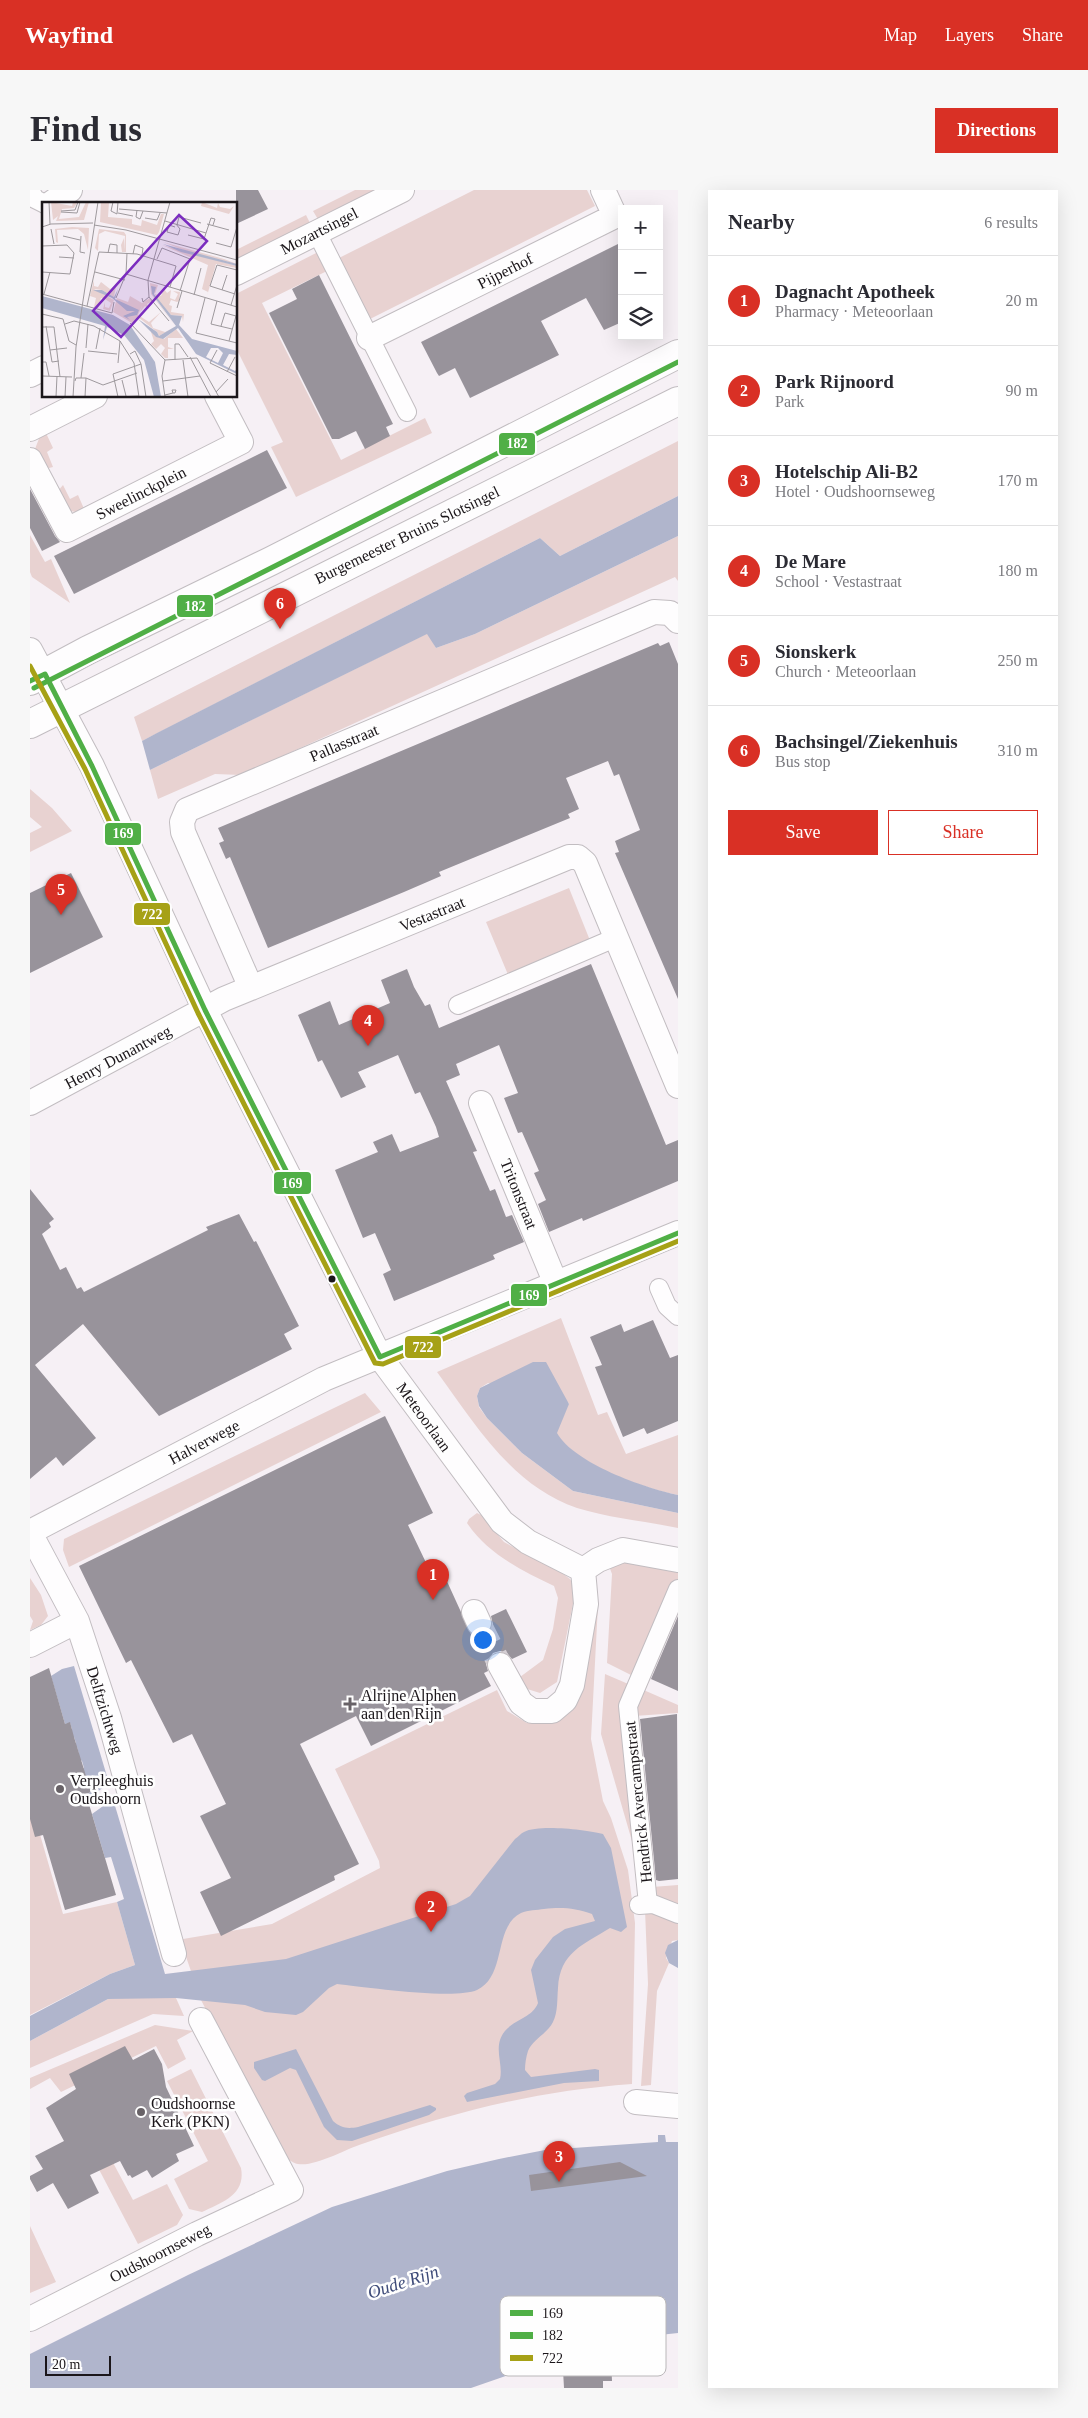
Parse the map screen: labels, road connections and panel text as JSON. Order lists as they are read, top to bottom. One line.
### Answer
{"streets":{"main road":["Burgemeester Bruins Slotsingel"],"street":["Mozartsingel","Pijperhof","Sweelinckplein","Pallasstraat","Vestastraat","Henry Dunantweg","Tritonstraat","Meteoorlaan","Halverwege","Delftzichtweg","Hendrick Avercampstraat","Oudshoornseweg"]},"crossings":[["Burgemeester Bruins Slotsingel","Meteoorlaan"],["Pallasstraat","Vestastraat"],["Vestastraat","Henry Dunantweg"],["Vestastraat","Meteoorlaan"],["Henry Dunantweg","Meteoorlaan"],["Tritonstraat","Halverwege"],["Meteoorlaan","Halverwege"],["Halverwege","Delftzichtweg"]],"water":["Oude Rijn"],"places":{"health":["Alrijne Alphen aan den Rijn"],"other":["Verpleeghuis Oudshoorn","Oudshoornse Kerk (PKN)"]},"lines":["transit line 182","transit line 722","transit line 169"],"legend":["169","182","722"],"scale_bar":"20 m","page":{"header":"Wayfind","nav":["Map","Layers","Share"],"buttons":["Directions",["Save","Share"]],"title":"Find us","heading":["Nearby","6 results"],"map_buttons":["+","−"],"list":[{"mark":"1","name":"Dagnacht Apotheek","note":"Pharmacy · Meteoorlaan","value":"20 m"},{"mark":"2","name":"Park Rijnoord","note":"Park","value":"90 m"},{"mark":"3","name":"Hotelschip Ali-B2","note":"Hotel · Oudshoornseweg","value":"170 m"},{"mark":"4","name":"De Mare","note":"School · Vestastraat","value":"180 m"},{"mark":"5","name":"Sionskerk","note":"Church · Meteoorlaan","value":"250 m"},{"mark":"6","name":"Bachsingel/Ziekenhuis","note":"Bus stop","value":"310 m"}],"pins":["6","5","4","1","2","3"],"scale":"20 m"}}
